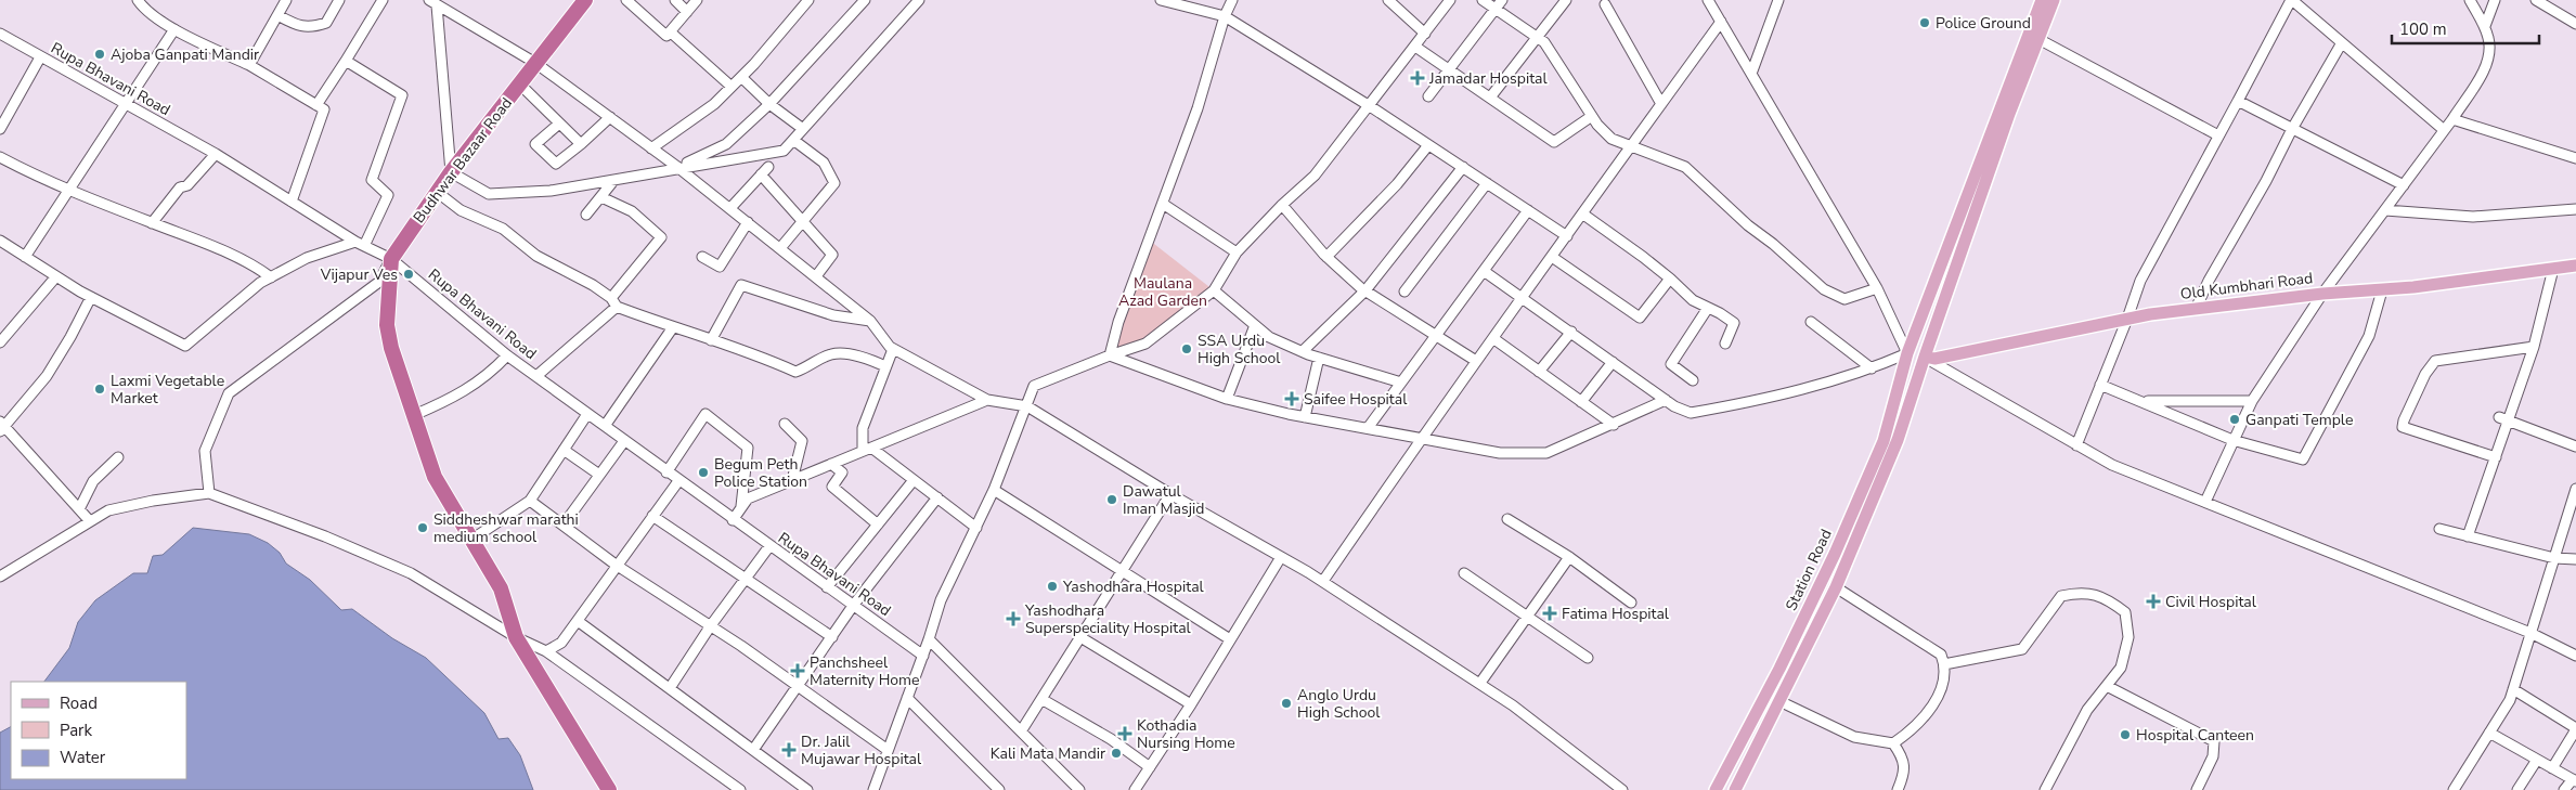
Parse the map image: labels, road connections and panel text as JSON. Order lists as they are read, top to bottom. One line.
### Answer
{"streets":{"highway":["Budhwar Bazaar Road"],"main road":["Old Kumbhari Road","Station Road"],"street":["Rupa Bhavani Road"]},"crossings":[["Rupa Bhavani Road","Budhwar Bazaar Road"]],"parks":["Maulana Azad Garden"],"places":{"other":["Police Ground","Ajoba Ganpati Mandir","Vijapur Ves","SSA Urdu High School","Laxmi Vegetable Market","Ganpati Temple","Begum Peth Police Station","Dawatul Iman Masjid","Siddheshwar marathi medium school","Yashodhara Hospital","Anglo Urdu High School","Hospital Canteen","Kali Mata Mandir"],"health":["Jamadar Hospital","Saifee Hospital","Civil Hospital","Fatima Hospital","Yashodhara Superspeciality Hospital","Panchsheel Maternity Home","Kothadia Nursing Home","Dr. Jalil Mujawar Hospital"]},"legend":["Road","Park","Water"],"scale_bar":"100 m"}
